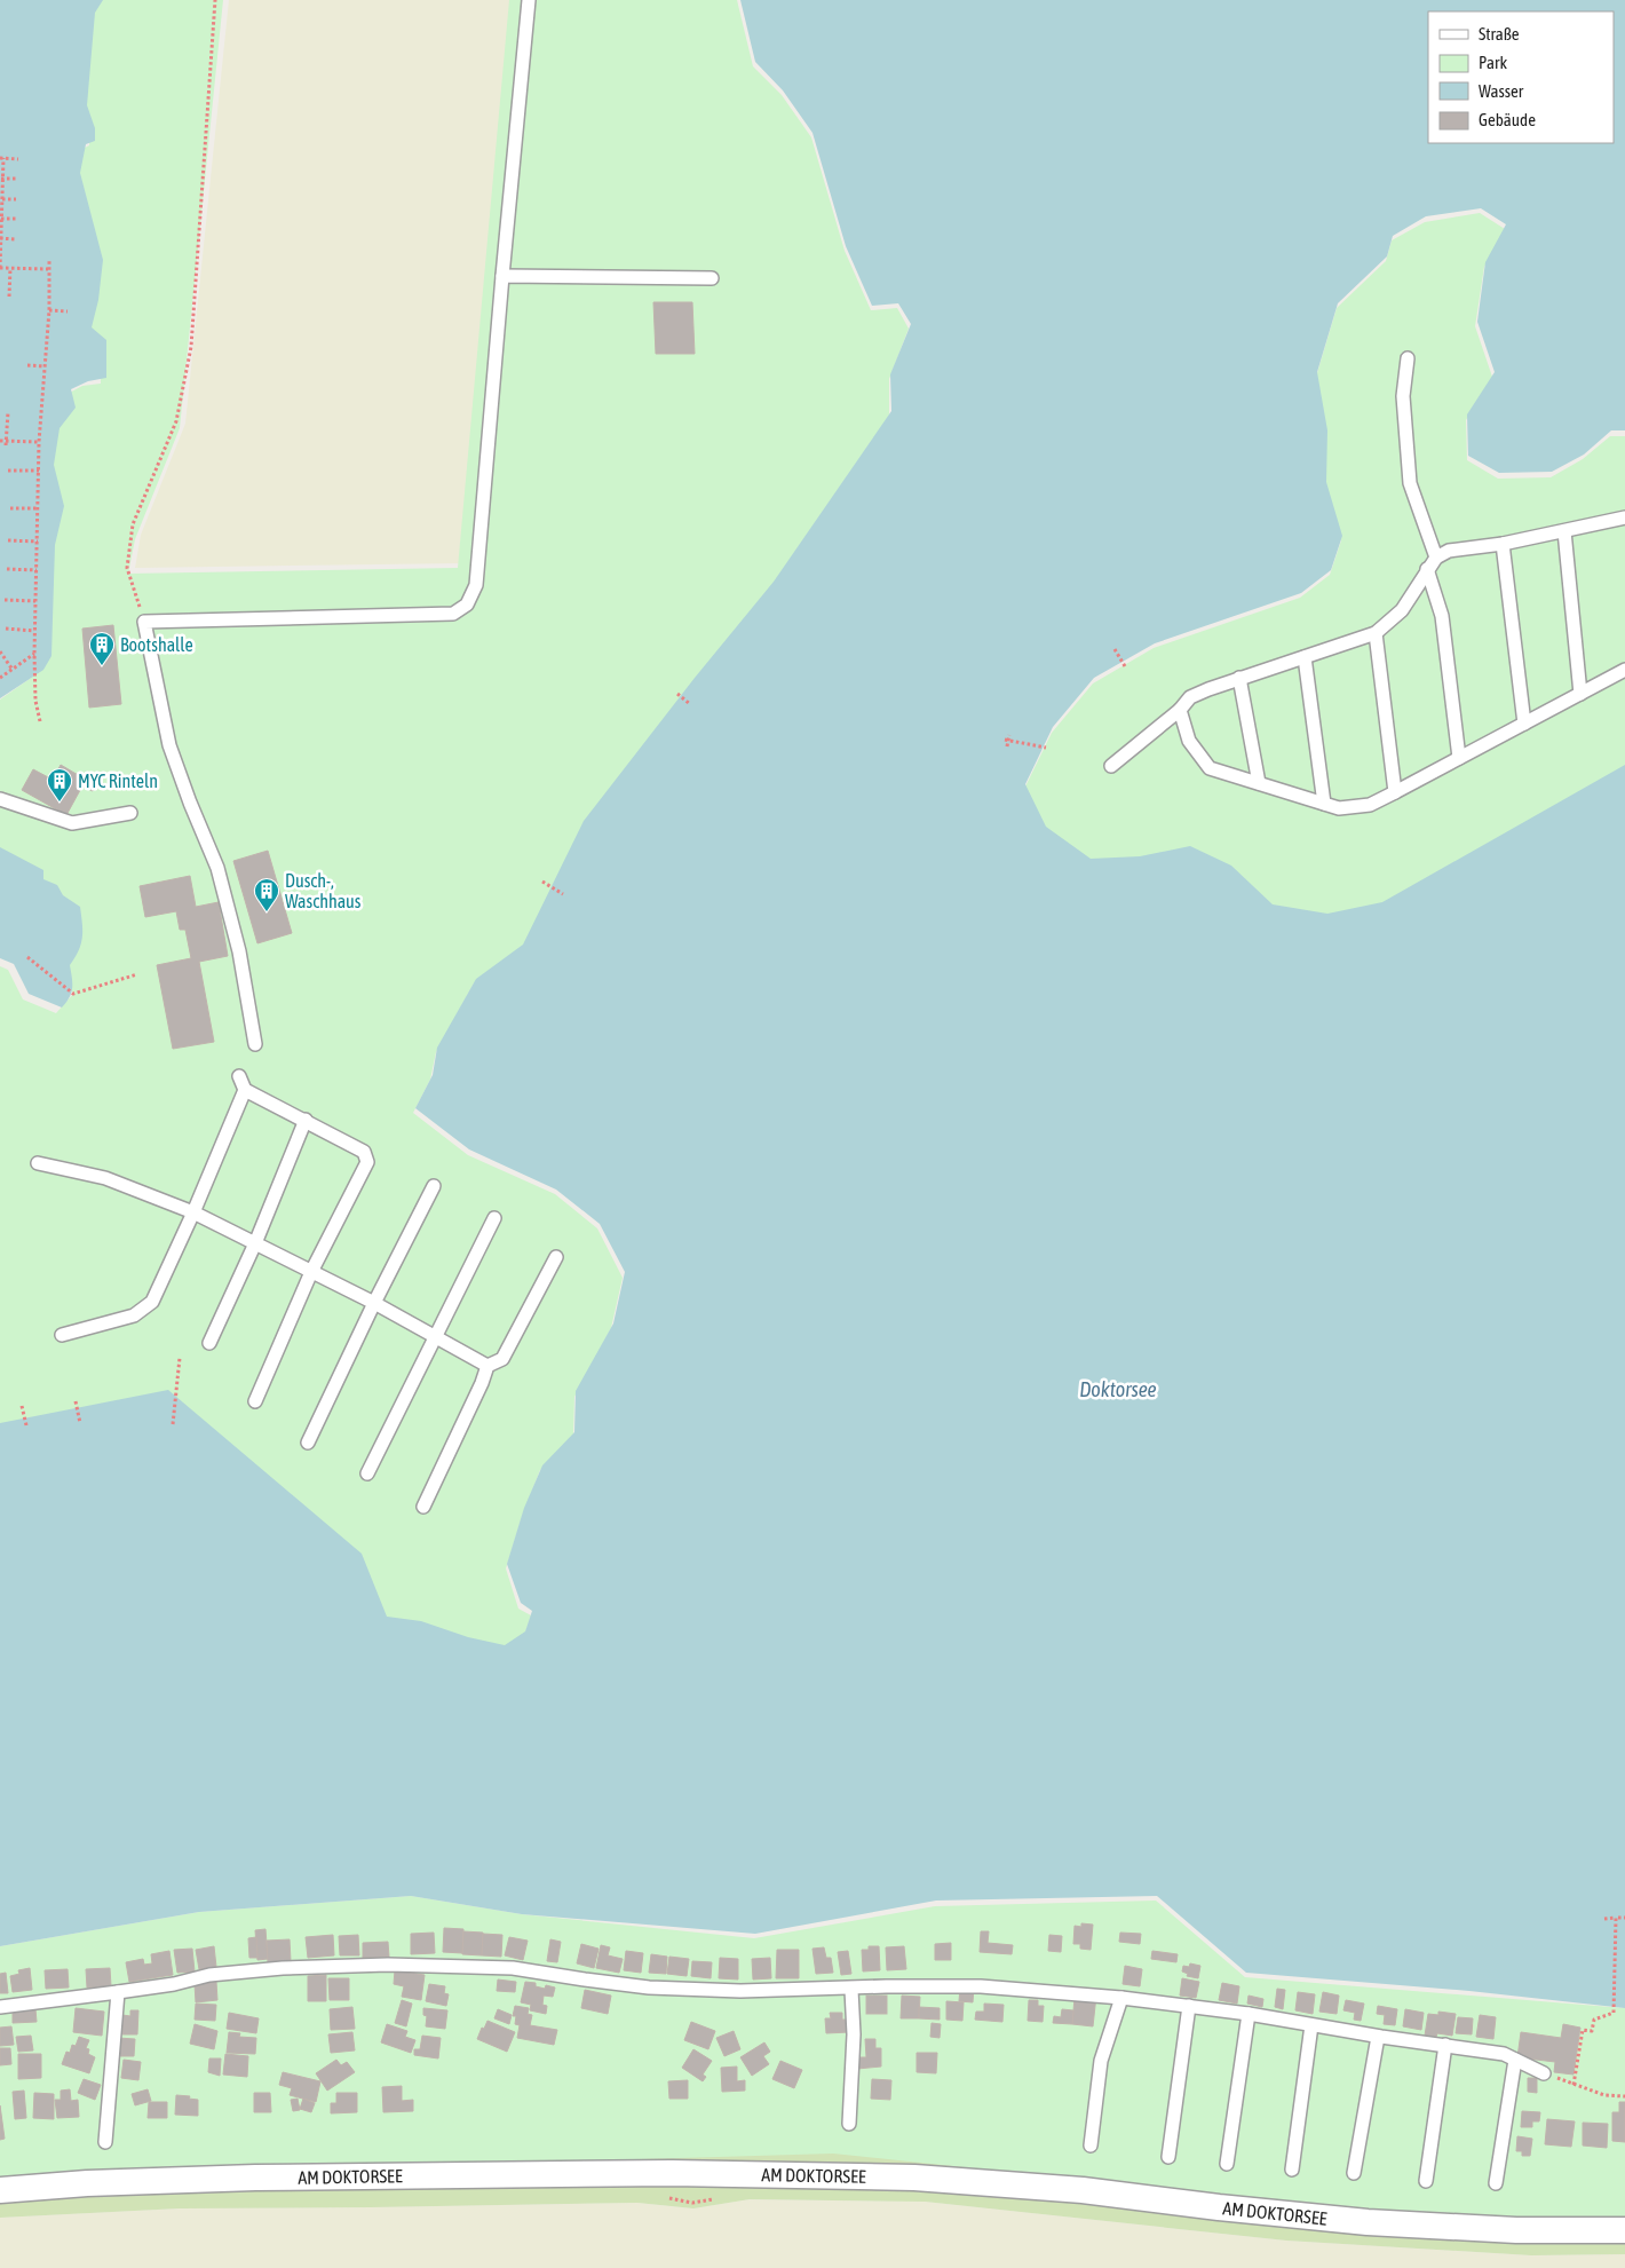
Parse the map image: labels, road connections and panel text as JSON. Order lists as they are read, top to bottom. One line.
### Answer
{"streets":{"street":["AM DOKTORSEE"]},"water":["Doktorsee"],"places":{"building":["Bootshalle","MYC Rinteln","Dusch-, Waschhaus"]},"legend":["Straße","Park","Wasser","Gebäude"]}
